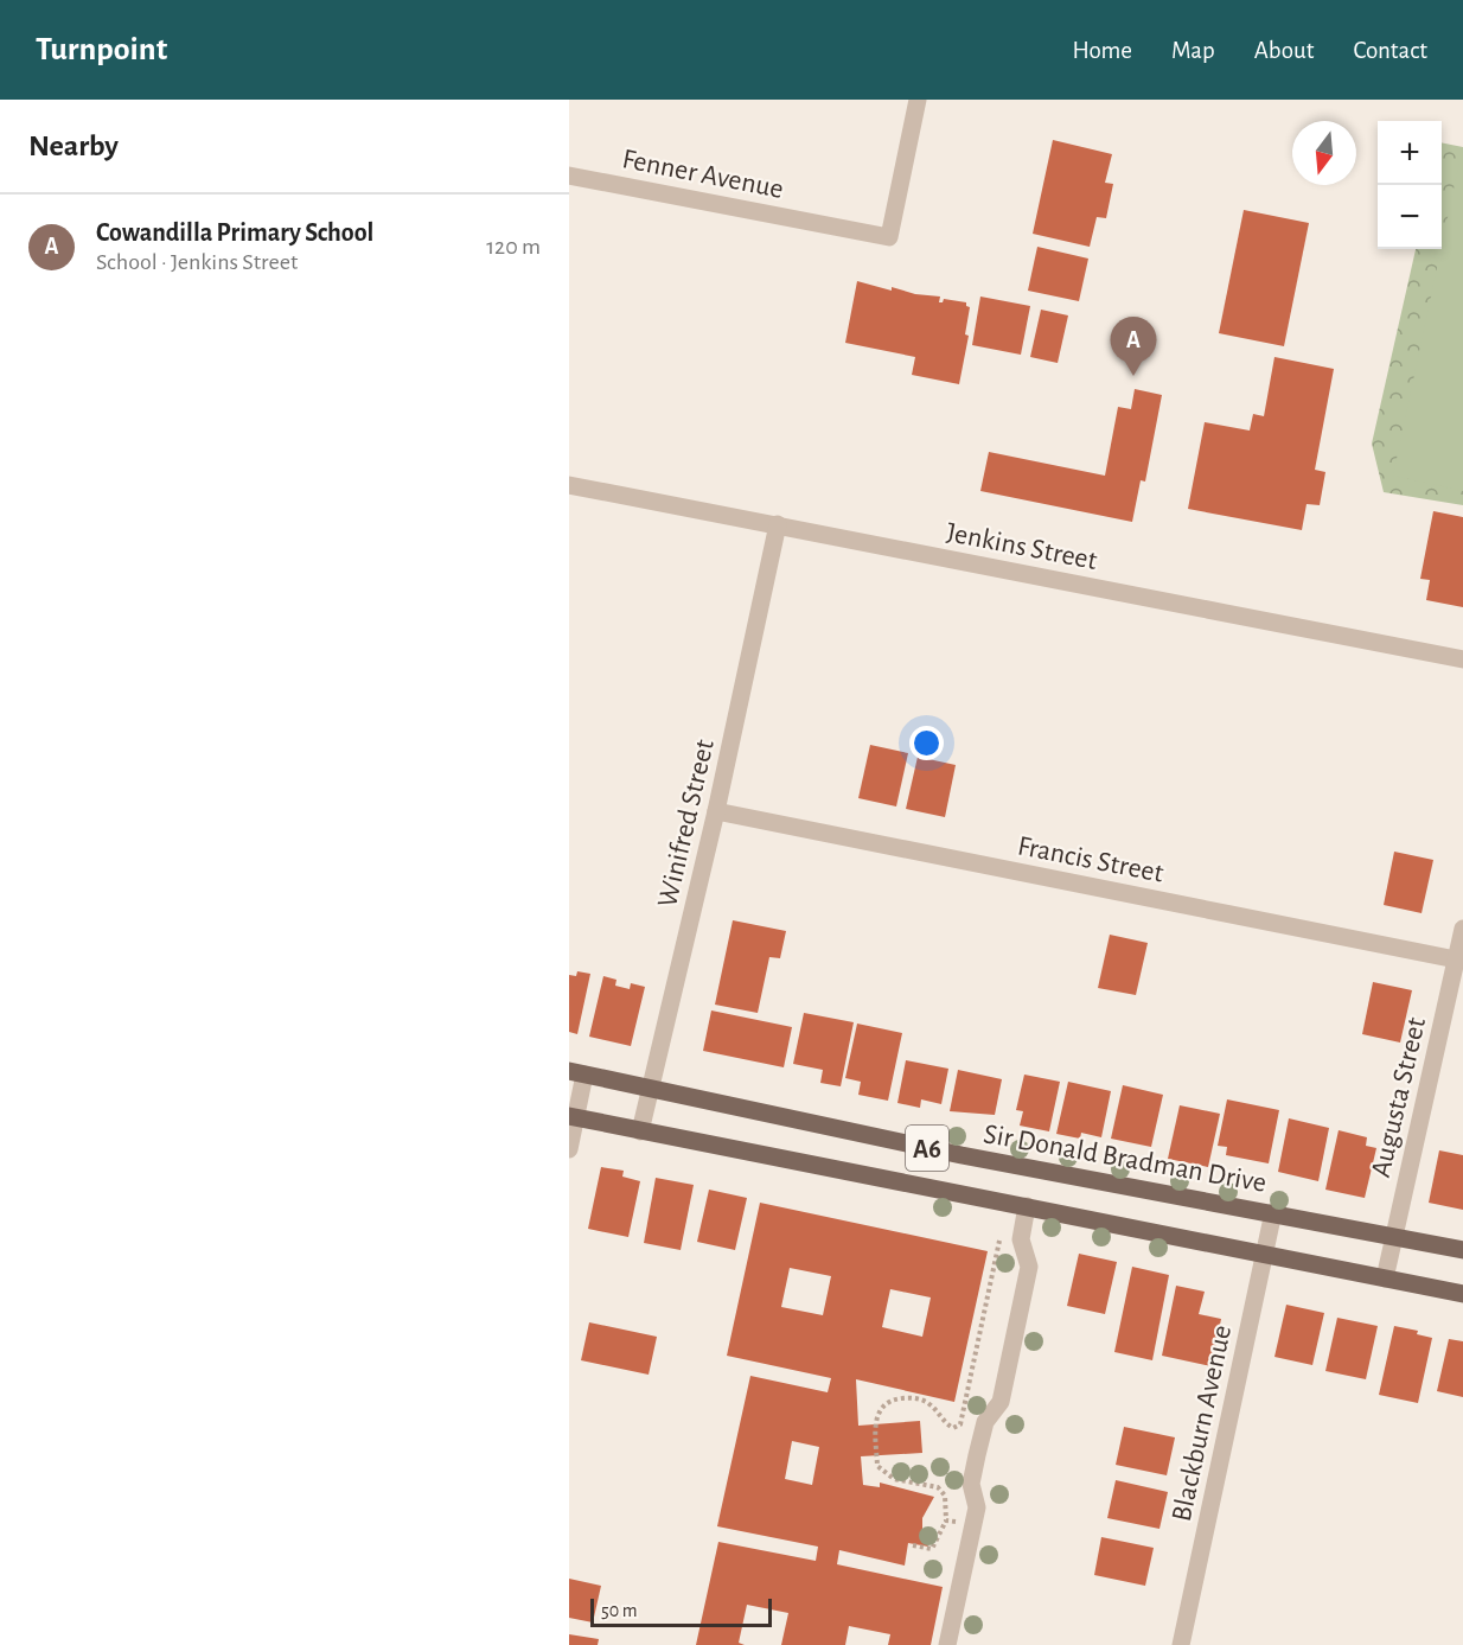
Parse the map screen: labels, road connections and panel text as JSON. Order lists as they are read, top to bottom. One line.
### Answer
{"streets":{"main road":["A6","Sir Donald Bradman Drive"],"street":["Fenner Avenue","Jenkins Street","Winifred Street","Francis Street","Augusta Street","Blackburn Avenue"]},"crossings":[["Jenkins Street","Winifred Street"],["Winifred Street","Francis Street"],["Winifred Street","A6"],["Winifred Street","Sir Donald Bradman Drive"],["Francis Street","Augusta Street"],["Augusta Street","A6"],["Augusta Street","Sir Donald Bradman Drive"],["A6","Blackburn Avenue"],["Sir Donald Bradman Drive","Blackburn Avenue"]],"scale_bar":"50 m","north":"bottom","page":{"header":"Turnpoint","nav":["Home","Map","About","Contact"],"heading":"Nearby","map_buttons":["+","−"],"list":[{"mark":"A","name":"Cowandilla Primary School","note":"School · Jenkins Street","value":"120 m"}],"pins":"A","scale":"50 m"}}
